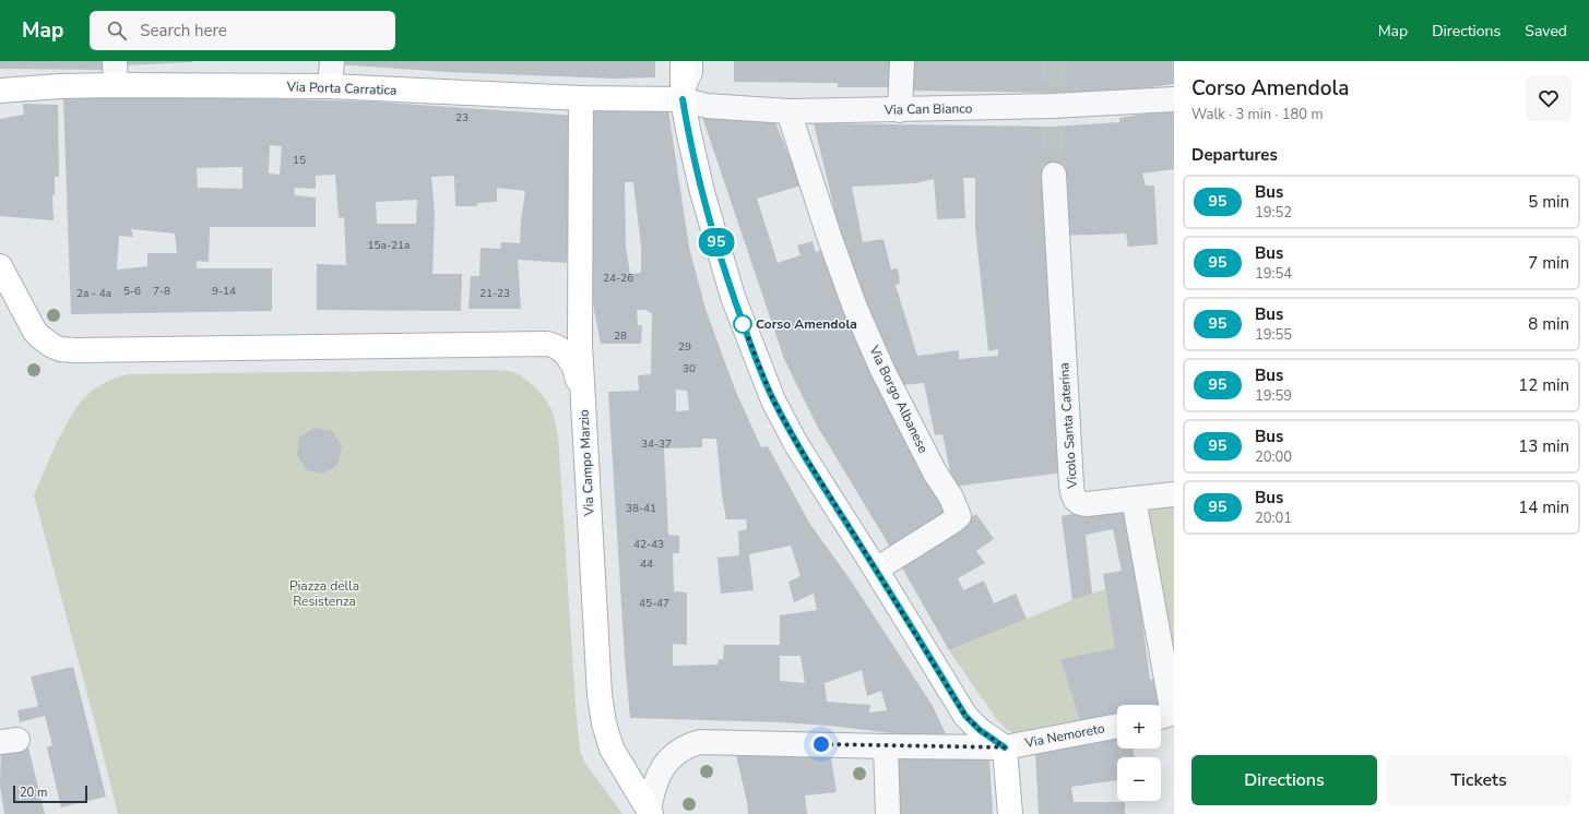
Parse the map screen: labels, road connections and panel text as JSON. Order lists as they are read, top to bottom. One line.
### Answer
{"streets":{"street":["Via Porta Carratica","Via Can Bianco","Via Borgo Albanese","Vicolo Santa Caterina","Via Campo Marzio","Via Nemoreto"]},"crossings":[["Via Porta Carratica","Via Can Bianco"],["Via Porta Carratica","Via Campo Marzio"],["Via Can Bianco","Via Borgo Albanese"],["Via Campo Marzio","Via Nemoreto"]],"parks":["Piazza della Resistenza"],"places":["Corso Amendola"],"lines":["bus line 95"],"house_numbers":["23","15","15a-21a","24-26","5-6","7-8","9-14","2a - 4a","21-23","28","29","30","34-37","38-41","42-43","44","45-47"],"scale_bar":"20 m","page":{"header":"Map","search":"Search here","nav":["Map","Directions","Saved"],"on_map":"95","heading":[["Corso Amendola","Walk · 3 min · 180 m"],"Departures"],"list":[{"mark":"95","name":"Bus","note":"19:52","value":"5 min"},{"mark":"95","name":"Bus","note":"19:54","value":"7 min"},{"mark":"95","name":"Bus","note":"19:55","value":"8 min"},{"mark":"95","name":"Bus","note":"19:59","value":"12 min"},{"mark":"95","name":"Bus","note":"20:00","value":"13 min"},{"mark":"95","name":"Bus","note":"20:01","value":"14 min"}],"map_buttons":["+","−"],"buttons":["Directions","Tickets"],"scale":"20 m"}}
